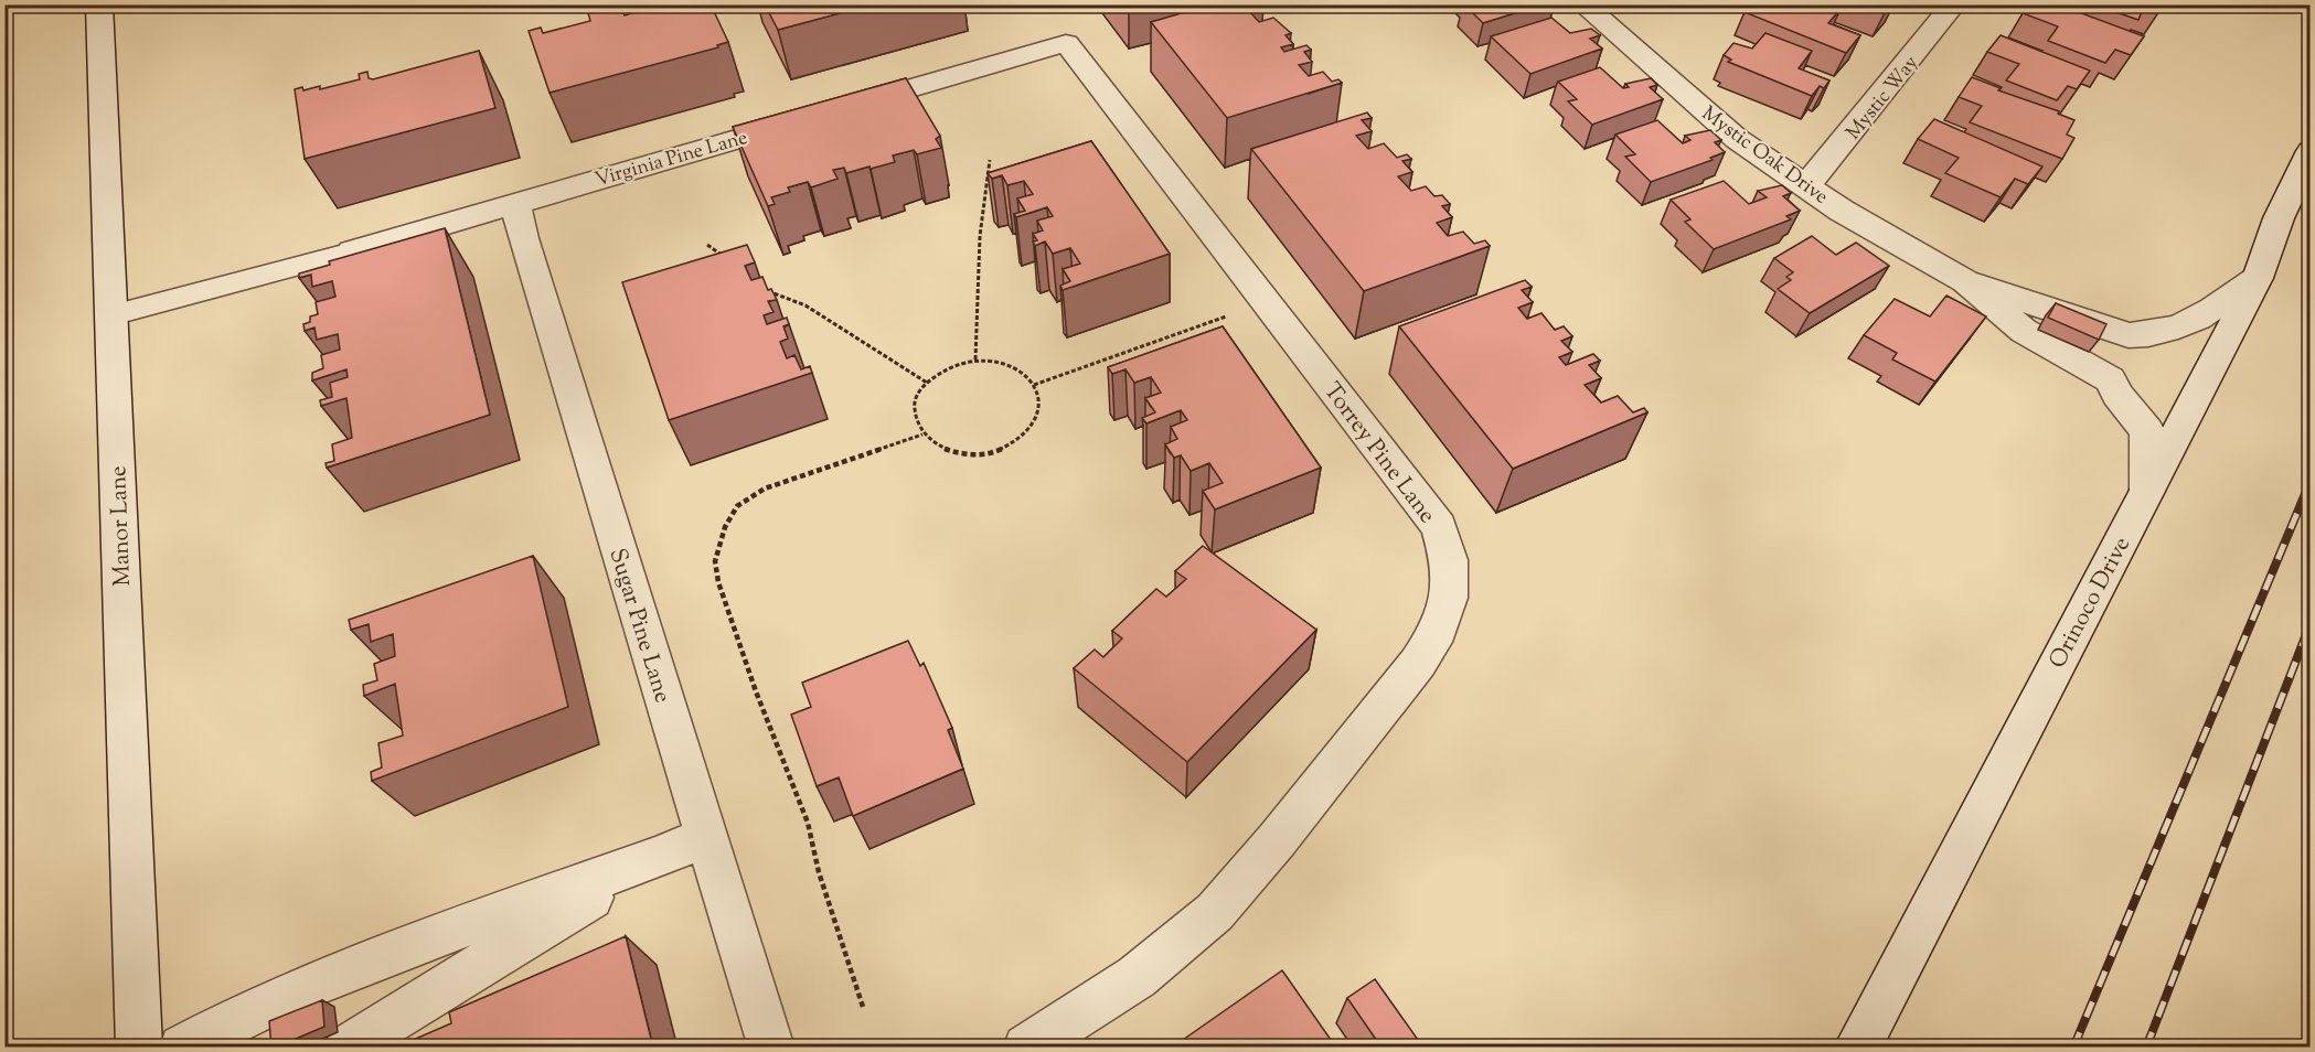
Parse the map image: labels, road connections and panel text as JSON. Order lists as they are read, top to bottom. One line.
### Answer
{"streets":{"street":["Mystic Way","Mystic Oak Drive","Virginia Pine Lane","Torrey Pine Lane","Manor Lane","Orinoco Drive","Sugar Pine Lane"]},"crossings":[["Mystic Way","Mystic Oak Drive"],["Mystic Oak Drive","Orinoco Drive"],["Virginia Pine Lane","Sugar Pine Lane"]]}
